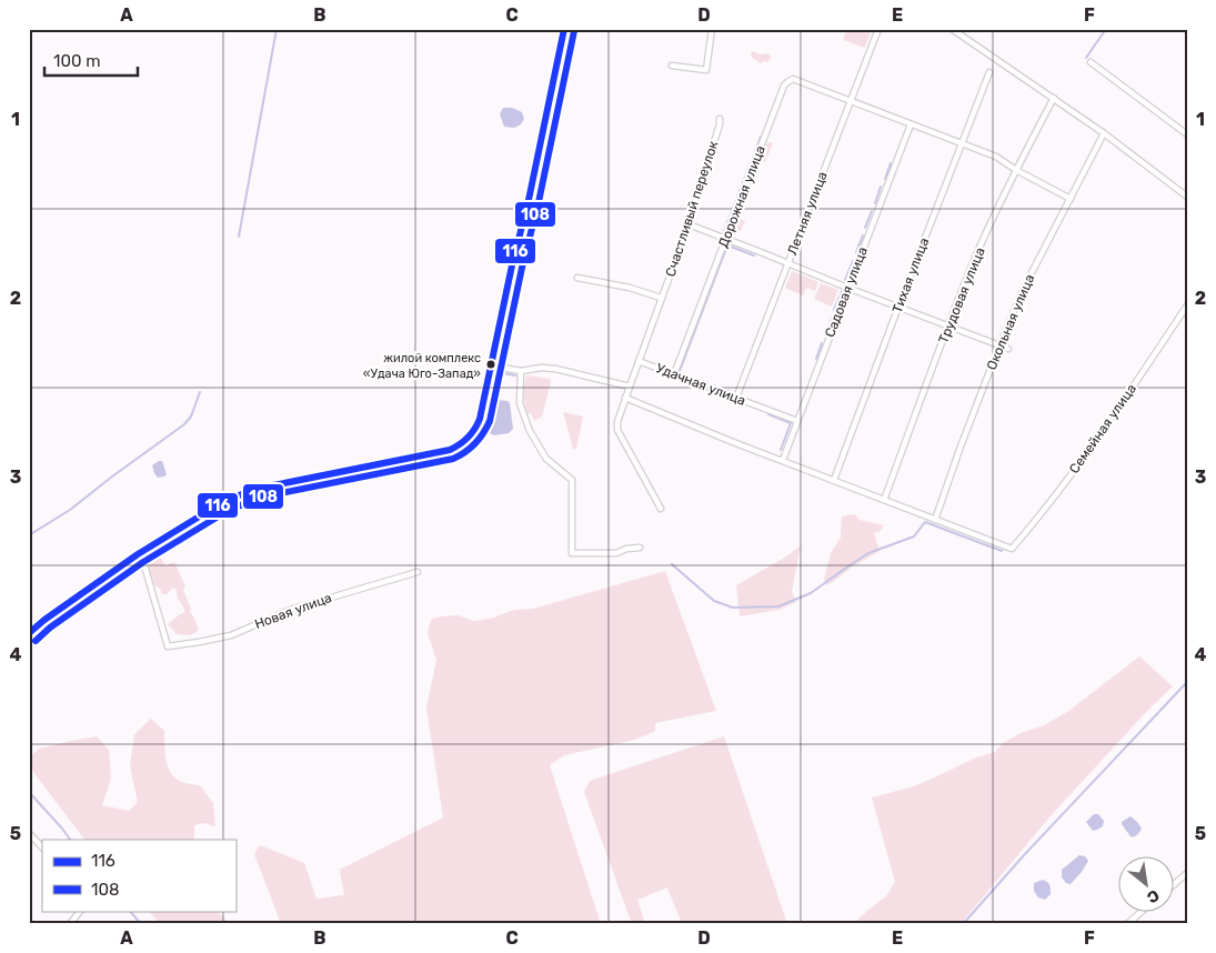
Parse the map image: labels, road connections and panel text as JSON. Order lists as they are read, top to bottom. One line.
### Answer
{"streets":{"street":["Дорожная улица","Счастливый переулок","Летняя улица","Тихая улица","Садовая улица","Трудовая улица","Окольная улица","Удачная улица","Семейная улица","Новая улица"]},"crossings":[["Дорожная улица","Летняя улица"],["Дорожная улица","Удачная улица"],["Счастливый переулок","Удачная улица"],["Летняя улица","Удачная улица"],["Садовая улица","Удачная улица"],["Окольная улица","Семейная улица"]],"places":["жилой комплекс «Удача Юго-Запад»"],"lines":["transit line 116","transit line 108"],"legend":["116","108"],"scale_bar":"100 m","north":"bottom right","grid":{"columns":["A","B","C","D","E","F"],"rows":["1","2","3","4","5"]}}
